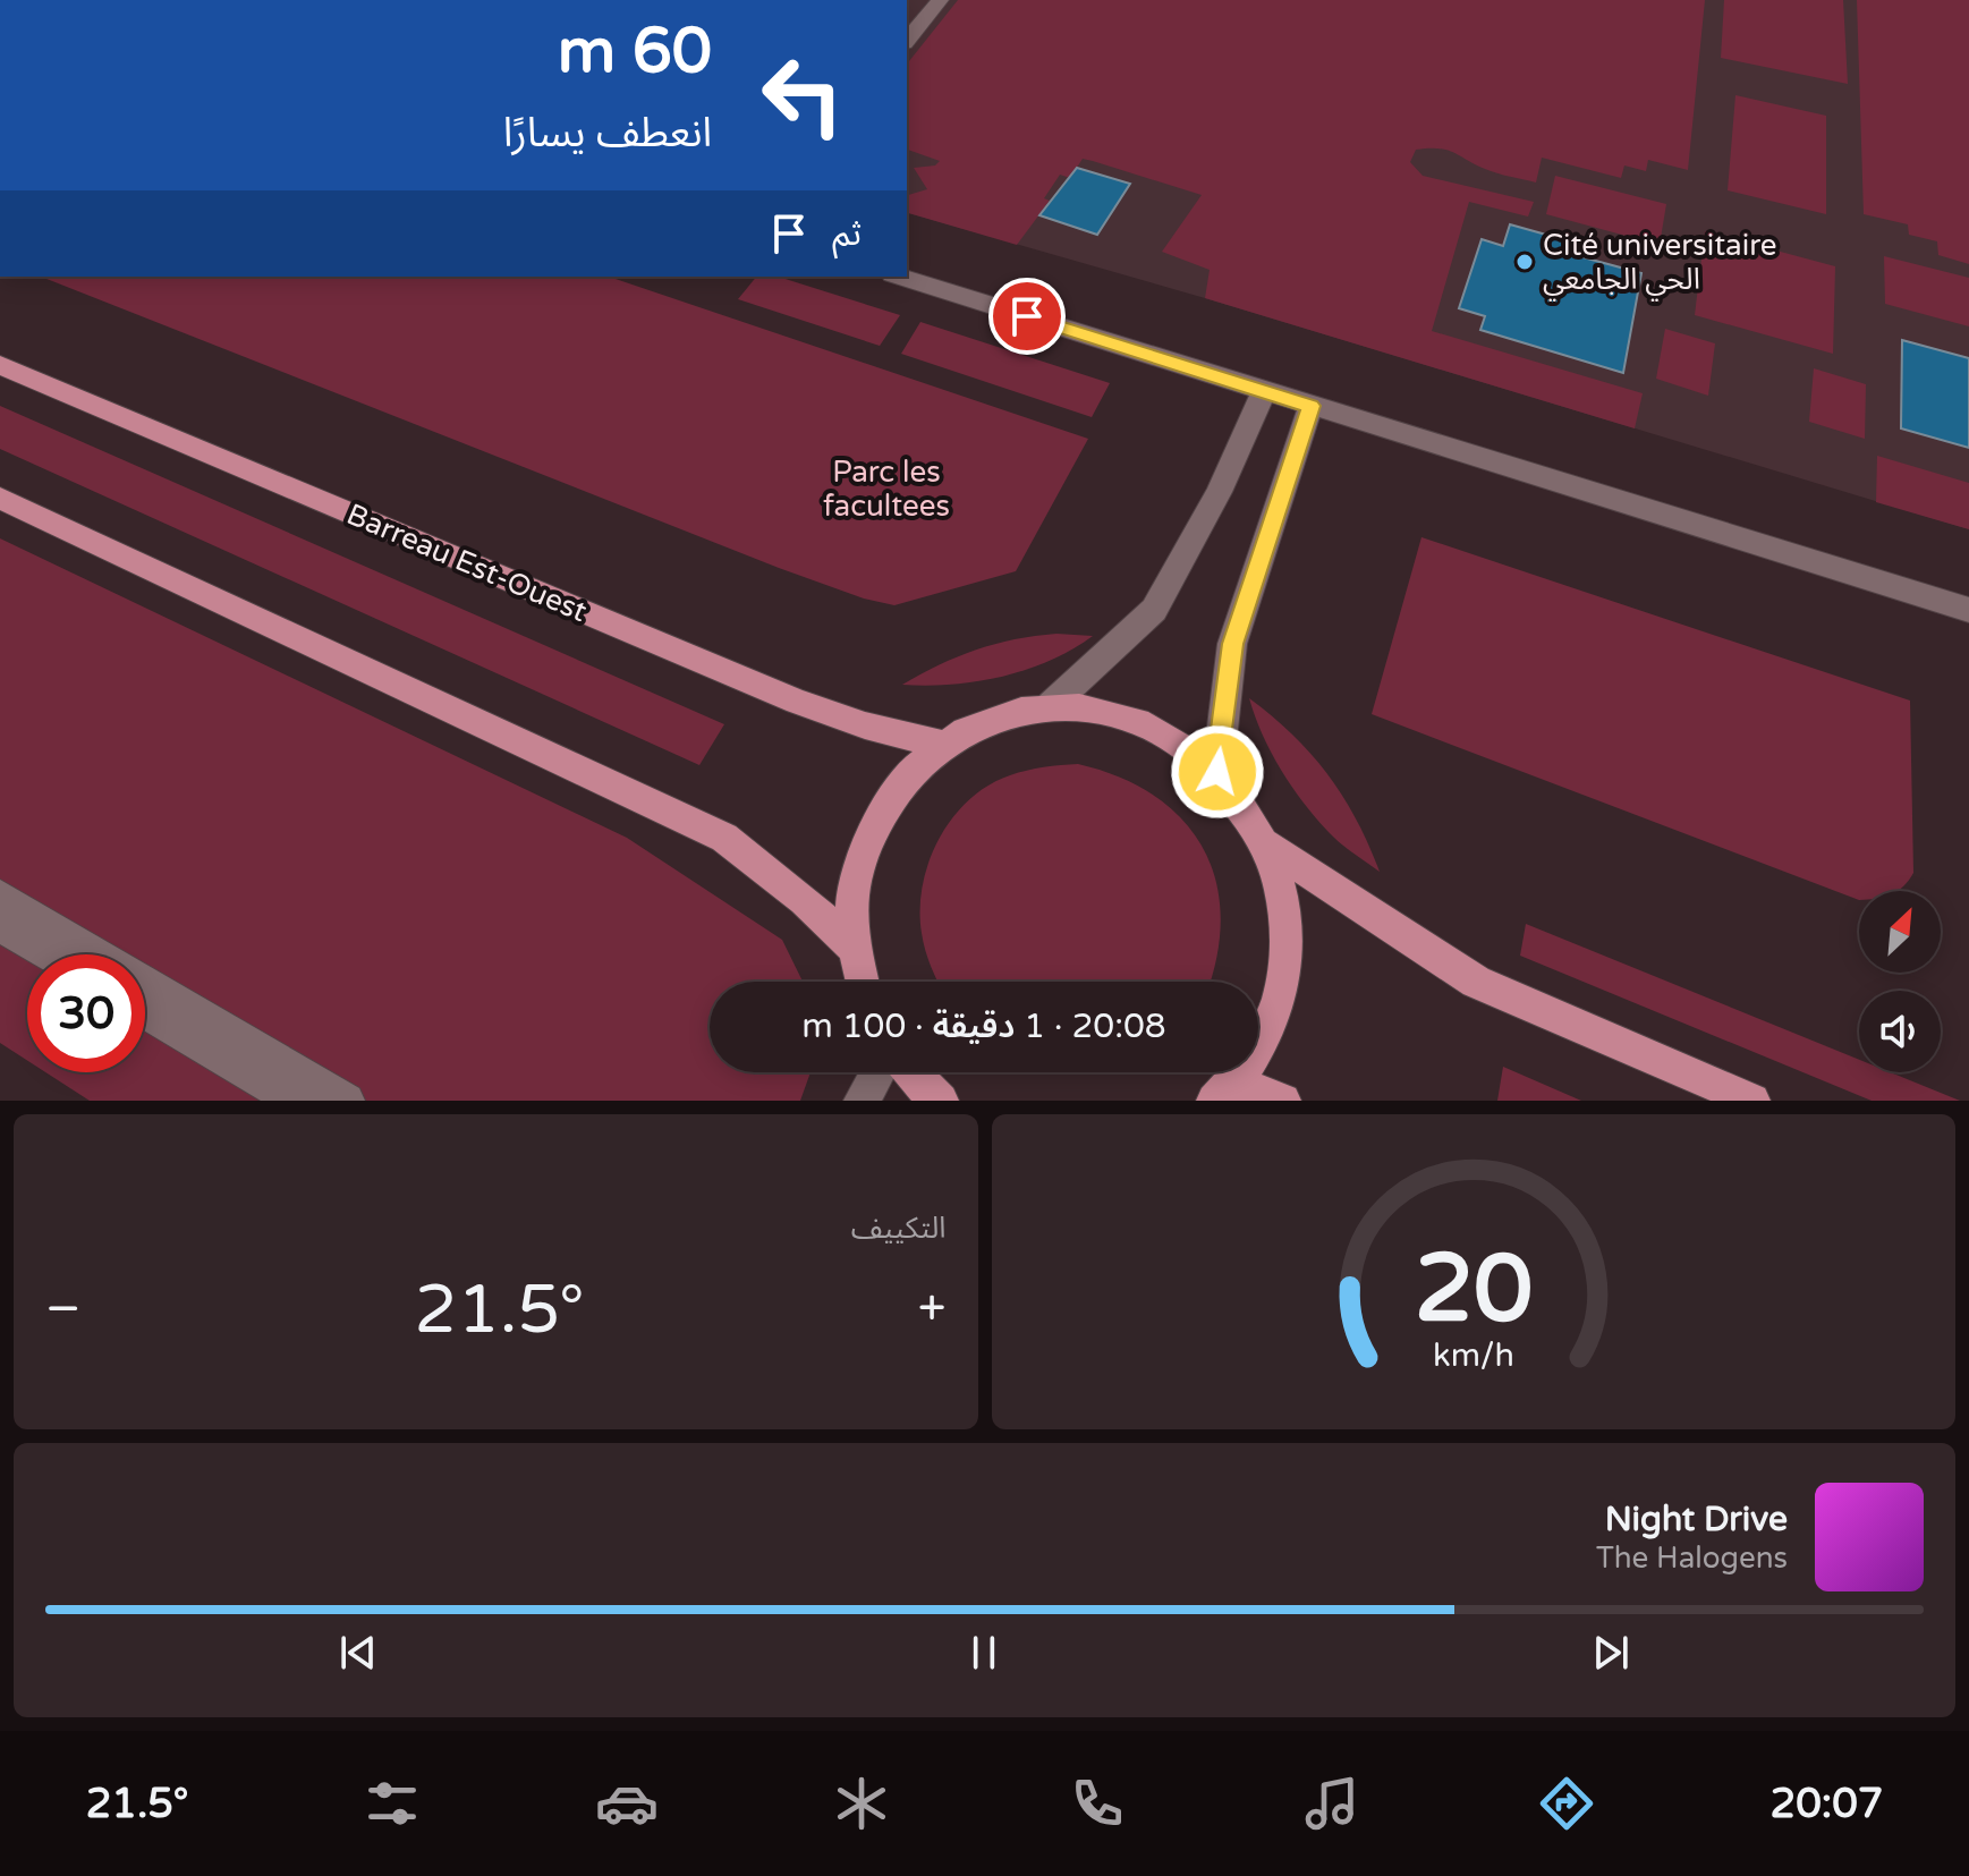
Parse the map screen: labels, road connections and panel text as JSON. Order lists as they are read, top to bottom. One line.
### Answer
{"streets":{"main road":["Barreau Est-Ouest"]},"parks":["Parc les facultees"],"places":["Cité universitaire الحي الجامعي"],"north":"top right","page":{"turn":["60 m","انعطف يسارًا"],"then":"ثم","limit":"30","trip":"20:08 · 1 دقيقة · 100 m","tile":"التكييف","heat":["−","21.5°","+"],"song":["Night Drive","The Halogens"],"tabs":["20:07","21.5°"],"gauge":["20","km/h"]}}
